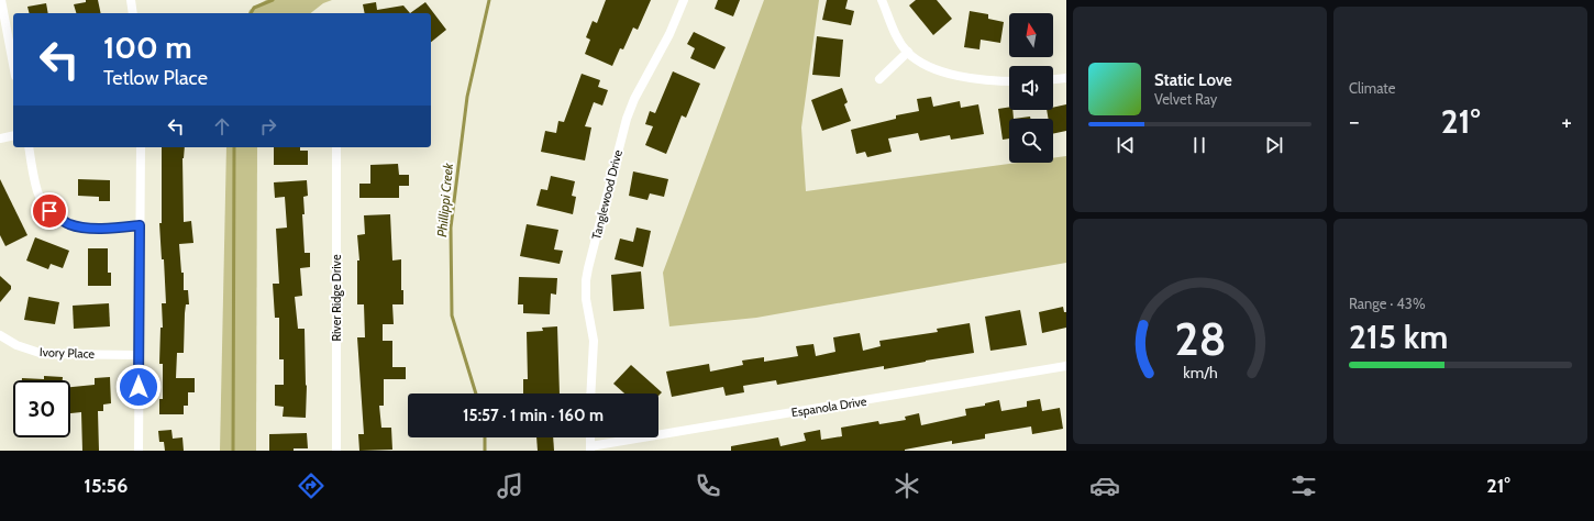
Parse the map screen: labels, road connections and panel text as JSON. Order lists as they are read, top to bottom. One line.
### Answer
{"streets":{"street":["Tanglewood Drive","River Ridge Drive","Ivory Place","Espanola Drive"]},"water":["Phillippi Creek"],"north":"top","page":{"tile":["Climate",["Range · 43%","215 km"]],"turn":["100 m","Tetlow Place"],"song":["Static Love","Velvet Ray"],"heat":["−","21°","+"],"limit":"30","trip":"15:57 · 1 min · 160 m","tabs":["15:56","21°"],"gauge":["28","km/h"]}}
